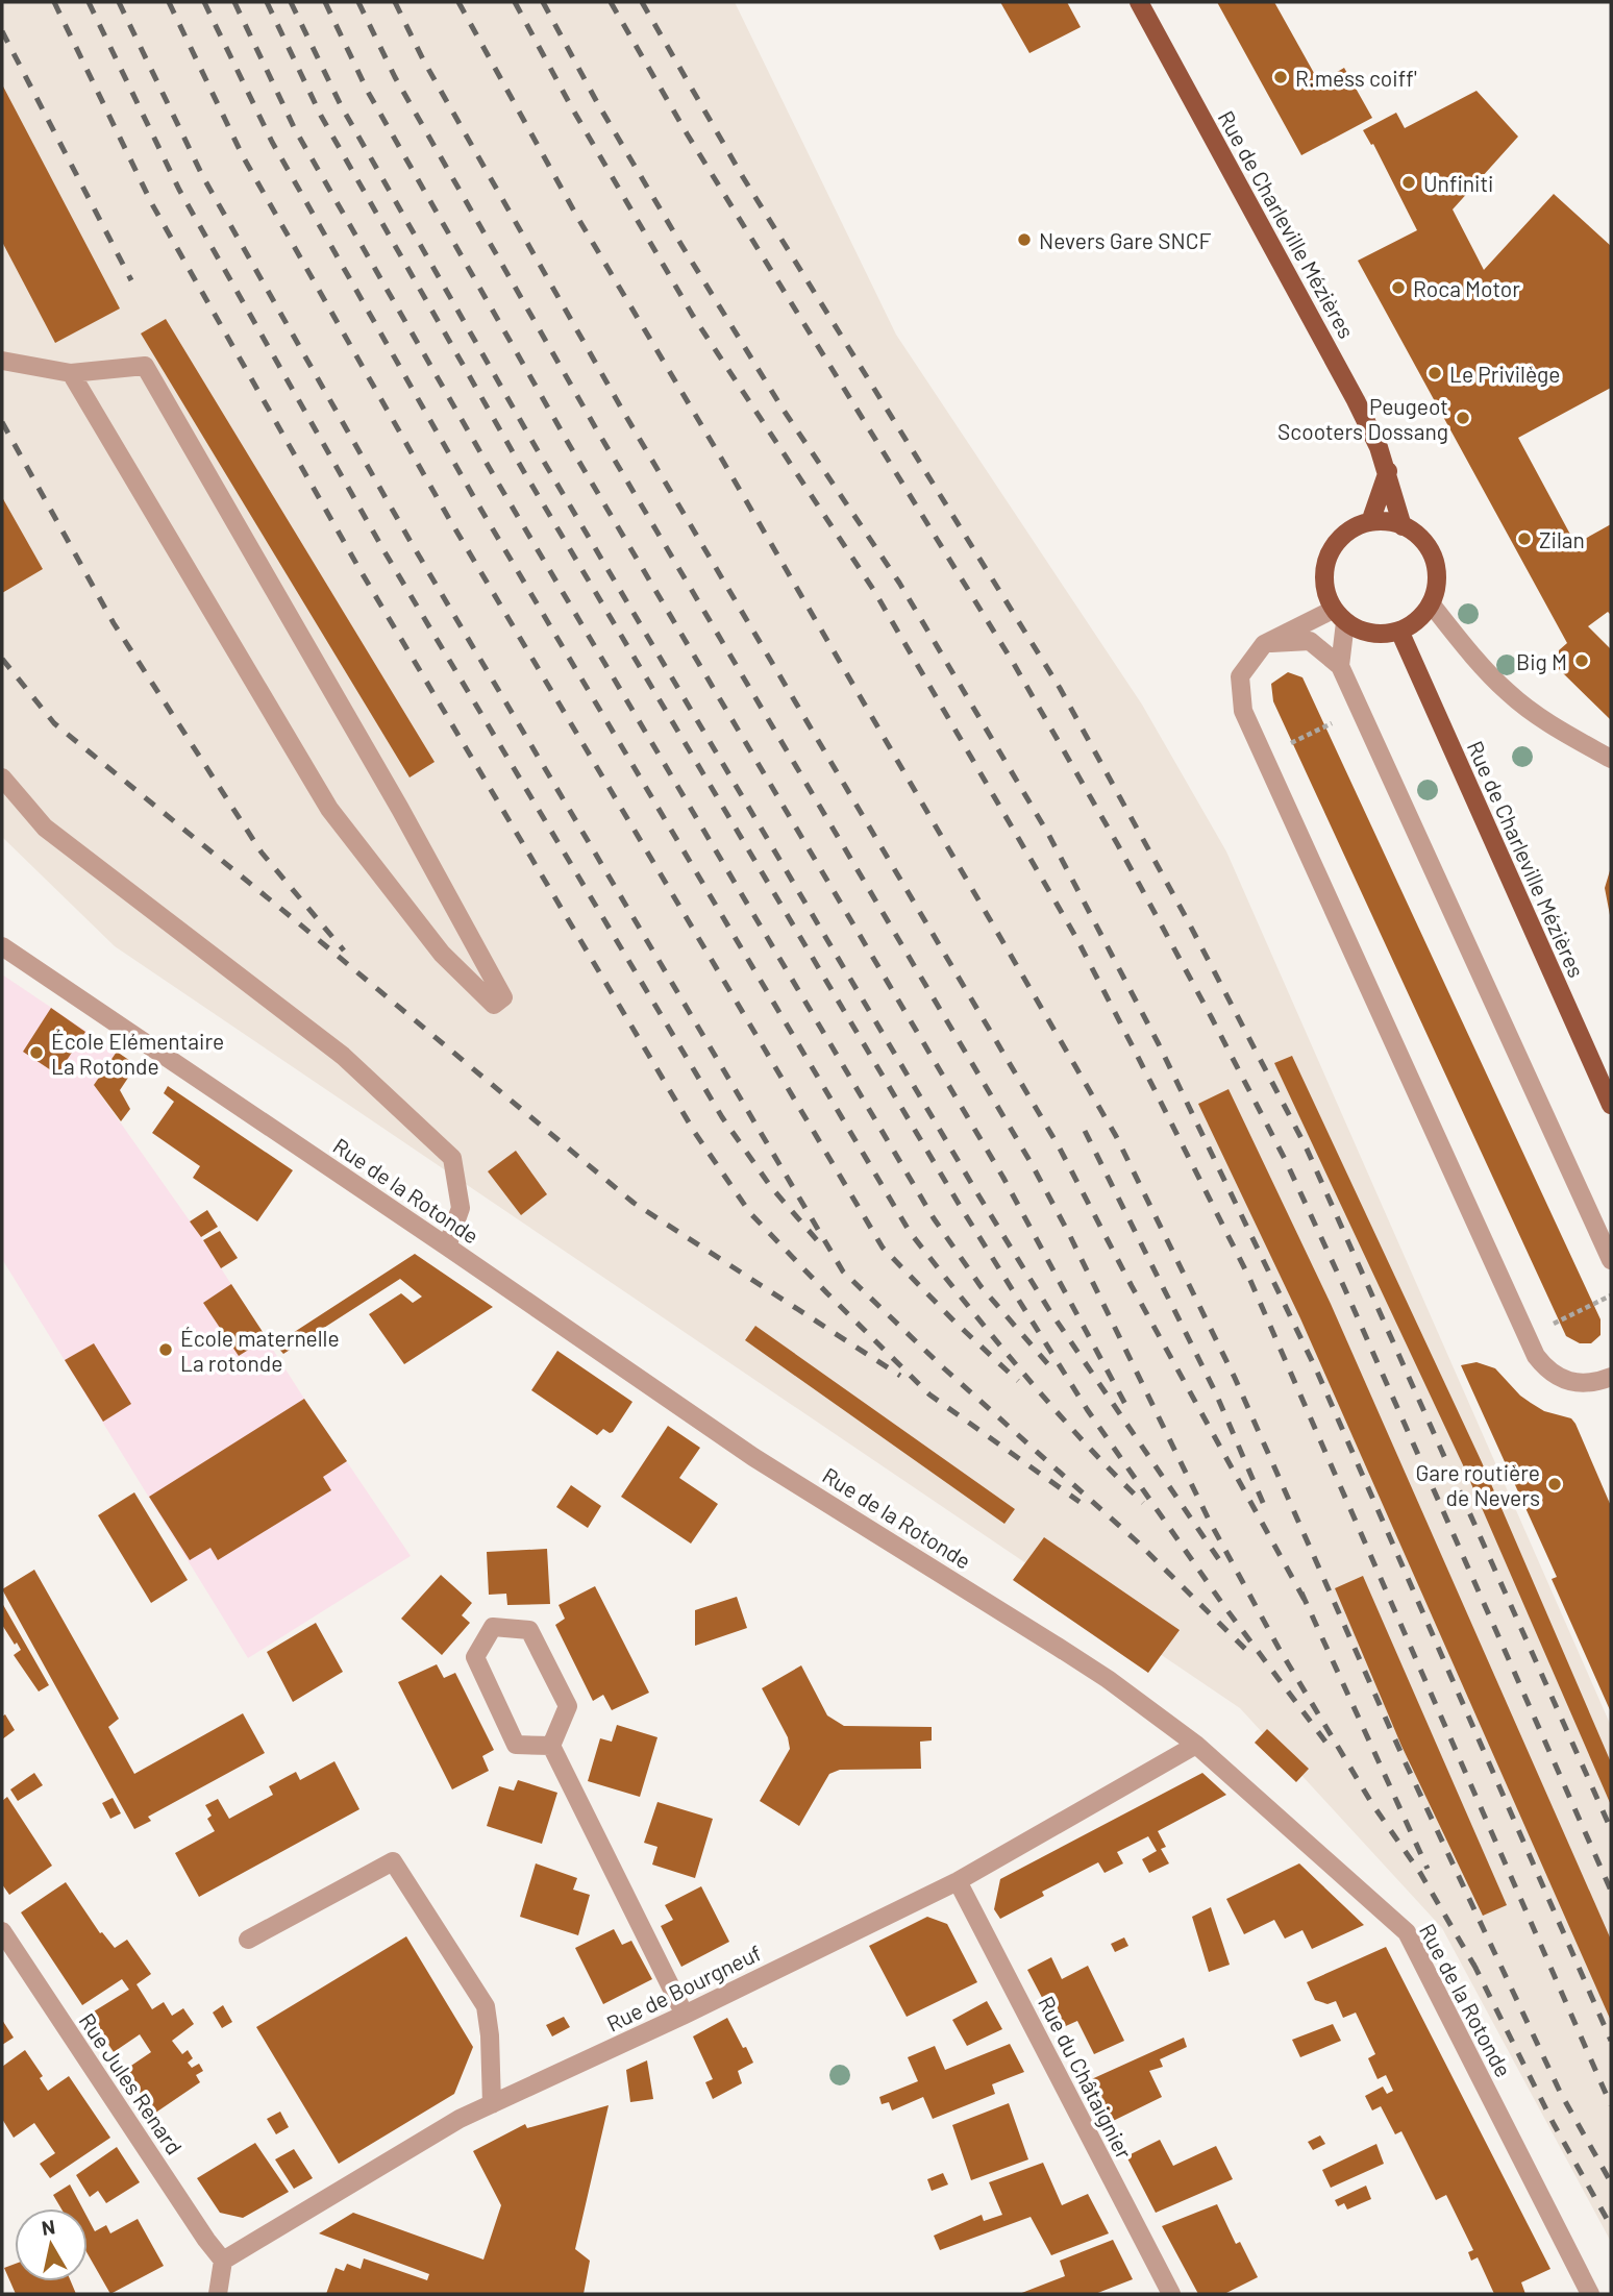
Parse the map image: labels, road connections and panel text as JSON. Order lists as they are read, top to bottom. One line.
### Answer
{"streets":{"main road":["Rue de Charleville Mézières"],"street":["Rue de la Rotonde","Rue de Bourgneuf","Rue du Châtaignier","Rue Jules Renard"]},"crossings":[["Rue de la Rotonde","Rue de Bourgneuf"],["Rue de Bourgneuf","Rue du Châtaignier"],["Rue de Bourgneuf","Rue Jules Renard"]],"places":["R.mess coiff'","Unfiniti","Nevers Gare SNCF","Roca Motor","Le Privilège","Peugeot Scooters Dossang","Zilan","Big M","École Elémentaire La Rotonde","École maternelle La rotonde","Gare routière de Nevers"],"north":"top"}
